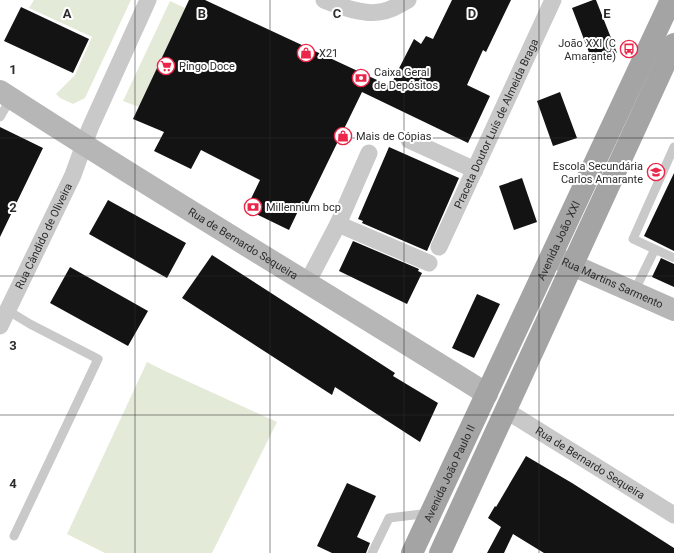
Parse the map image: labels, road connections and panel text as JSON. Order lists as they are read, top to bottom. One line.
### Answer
{"streets":{"main road":["Avenida João XXI","Avenida João Paulo II"],"street":["Praceta Doutor Luís de Almeida Braga","Rua Cândido de Oliveira","Rua de Bernardo Sequeira","Rua Martins Sarmento"]},"crossings":[["Rua Cândido de Oliveira","Rua de Bernardo Sequeira"],["Avenida João XXI","Rua de Bernardo Sequeira"],["Avenida João XXI","Rua Martins Sarmento"],["Avenida João XXI","Avenida João Paulo II"],["Rua de Bernardo Sequeira","Avenida João Paulo II"]],"places":{"bus stop":["João XXI (C Amarante)"],"shop":["X21","Mais de Cópias"],"supermarket":["Pingo Doce"],"bank":["Caixa Geral de Depósitos","Millennium bcp"],"school or university":["Escola Secundária Carlos Amarante"]},"grid":{"columns":["A","B","C","D","E"],"rows":["1","2","3","4"]}}
